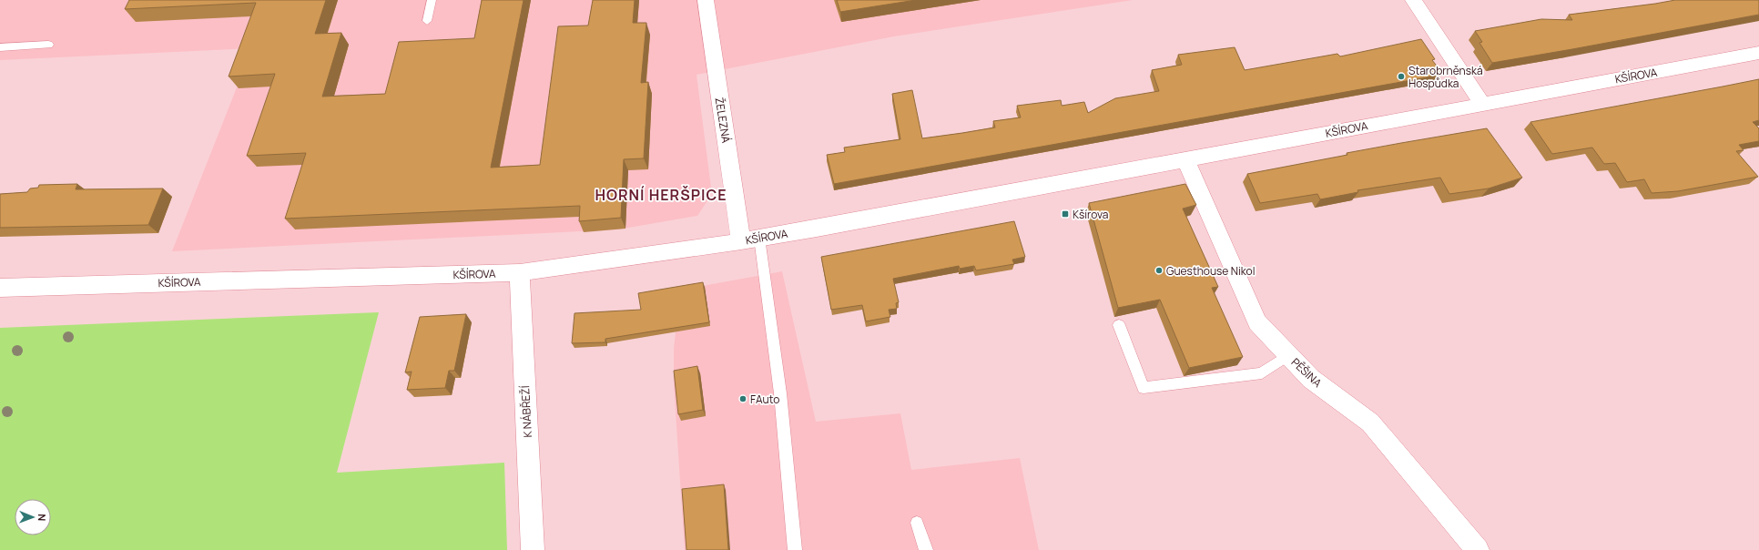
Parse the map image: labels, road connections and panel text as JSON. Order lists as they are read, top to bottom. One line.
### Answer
{"streets":{"street":["KŠÍROVA","ŽELEZNÁ","PĚŠINA","K NÁBŘEŽÍ"]},"crossings":[["KŠÍROVA","ŽELEZNÁ"],["KŠÍROVA","PĚŠINA"],["KŠÍROVA","K NÁBŘEŽÍ"]],"districts":["HORNÍ HERŠPICE"],"places":{"other":["Starobrněnská Hospůdka","Guesthouse Nikol","FAuto"],"transit":["Kšírova"]},"north":"right"}
